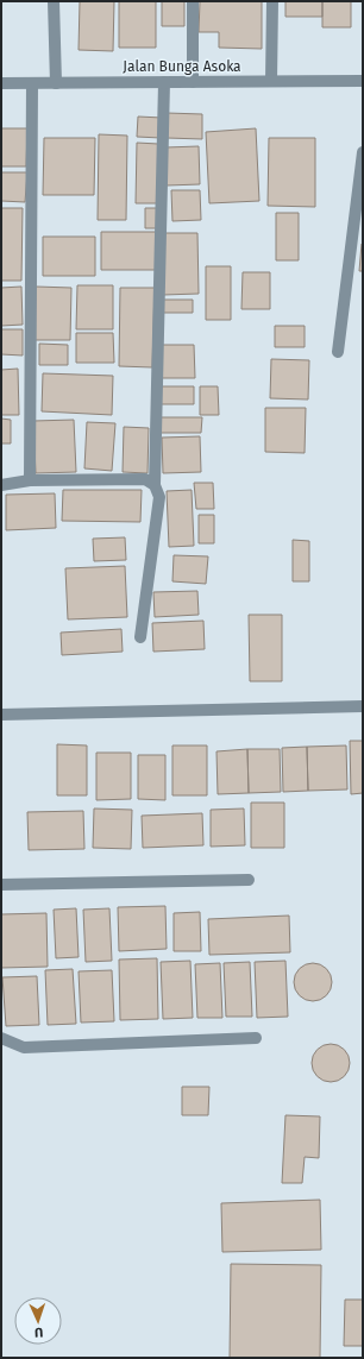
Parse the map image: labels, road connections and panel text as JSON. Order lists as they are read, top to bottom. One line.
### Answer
{"streets":{"street":["Jalan Bunga Asoka"]},"north":"bottom"}
